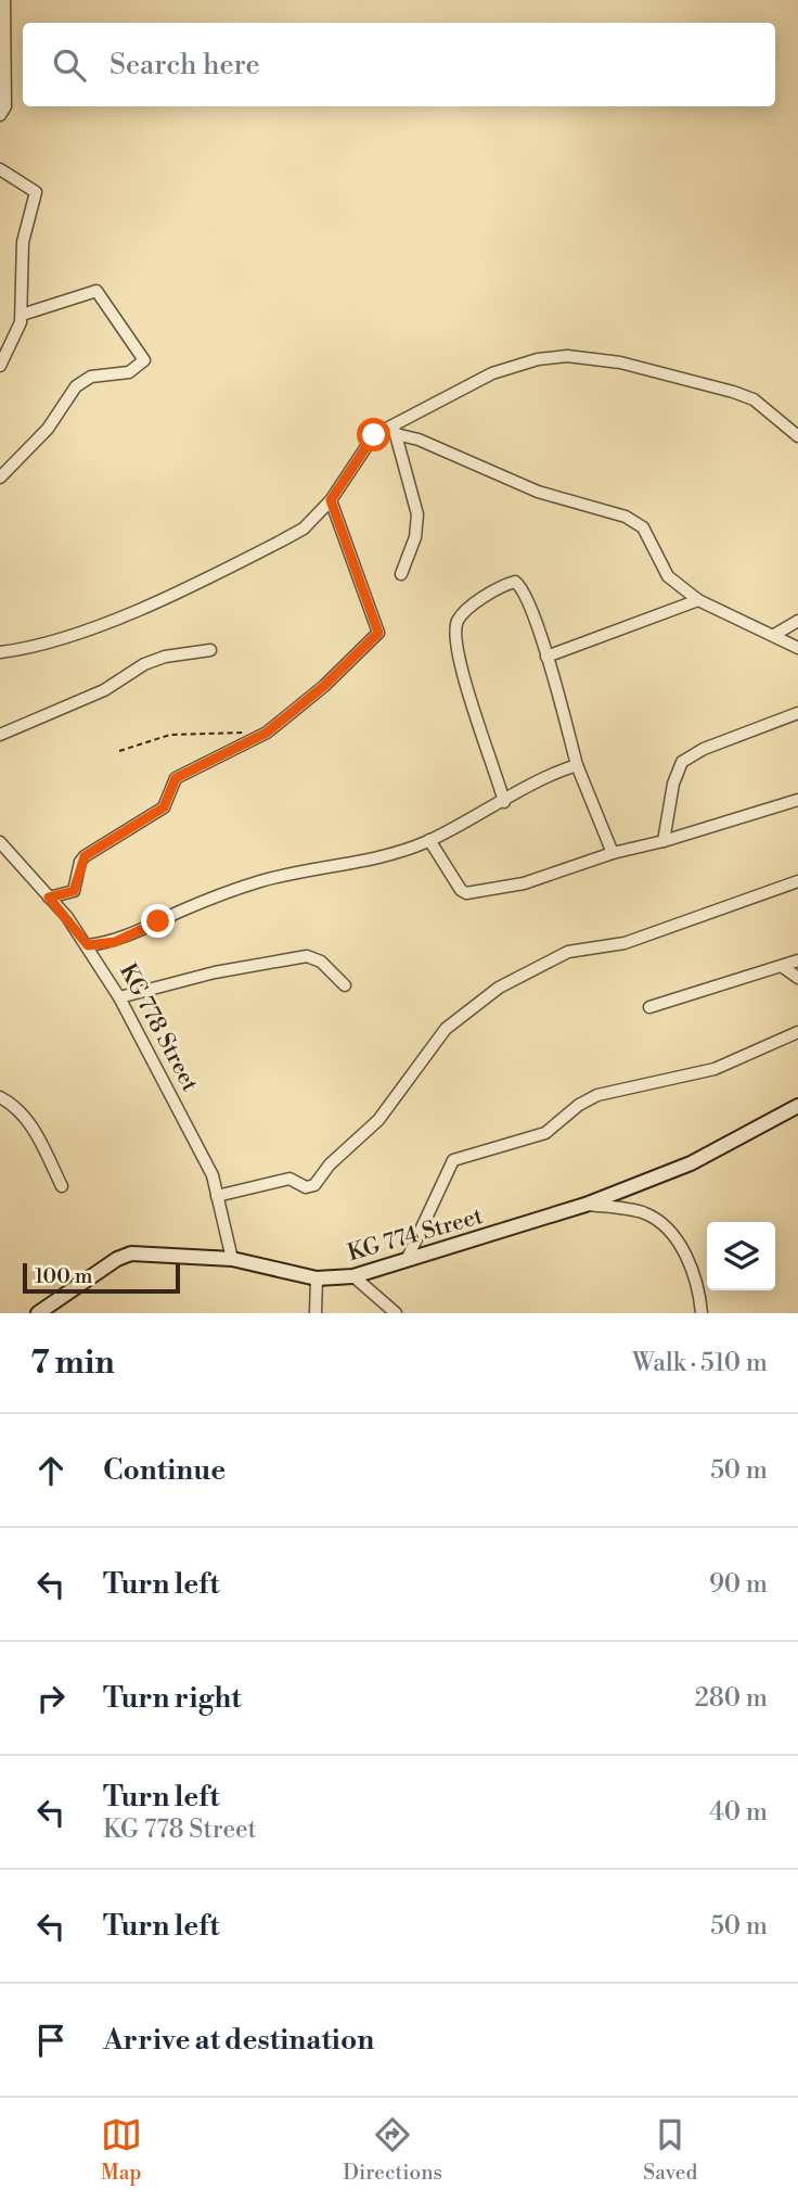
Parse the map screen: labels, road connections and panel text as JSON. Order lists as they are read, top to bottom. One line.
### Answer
{"streets":{"street":["KG 778 Street","KG 774 Street"]},"crossings":[["KG 778 Street","KG 774 Street"]],"scale_bar":"100 m","page":{"search":"Search here","scale":"100 m","heading":["7 min","Walk · 510 m"],"list":[["Continue","50 m"],["Turn left","90 m"],["Turn right","280 m"],["Turn left","KG 778 Street","40 m"],["Turn left","50 m"],"Arrive at destination"],"nav":["Map","Directions","Saved"]}}
